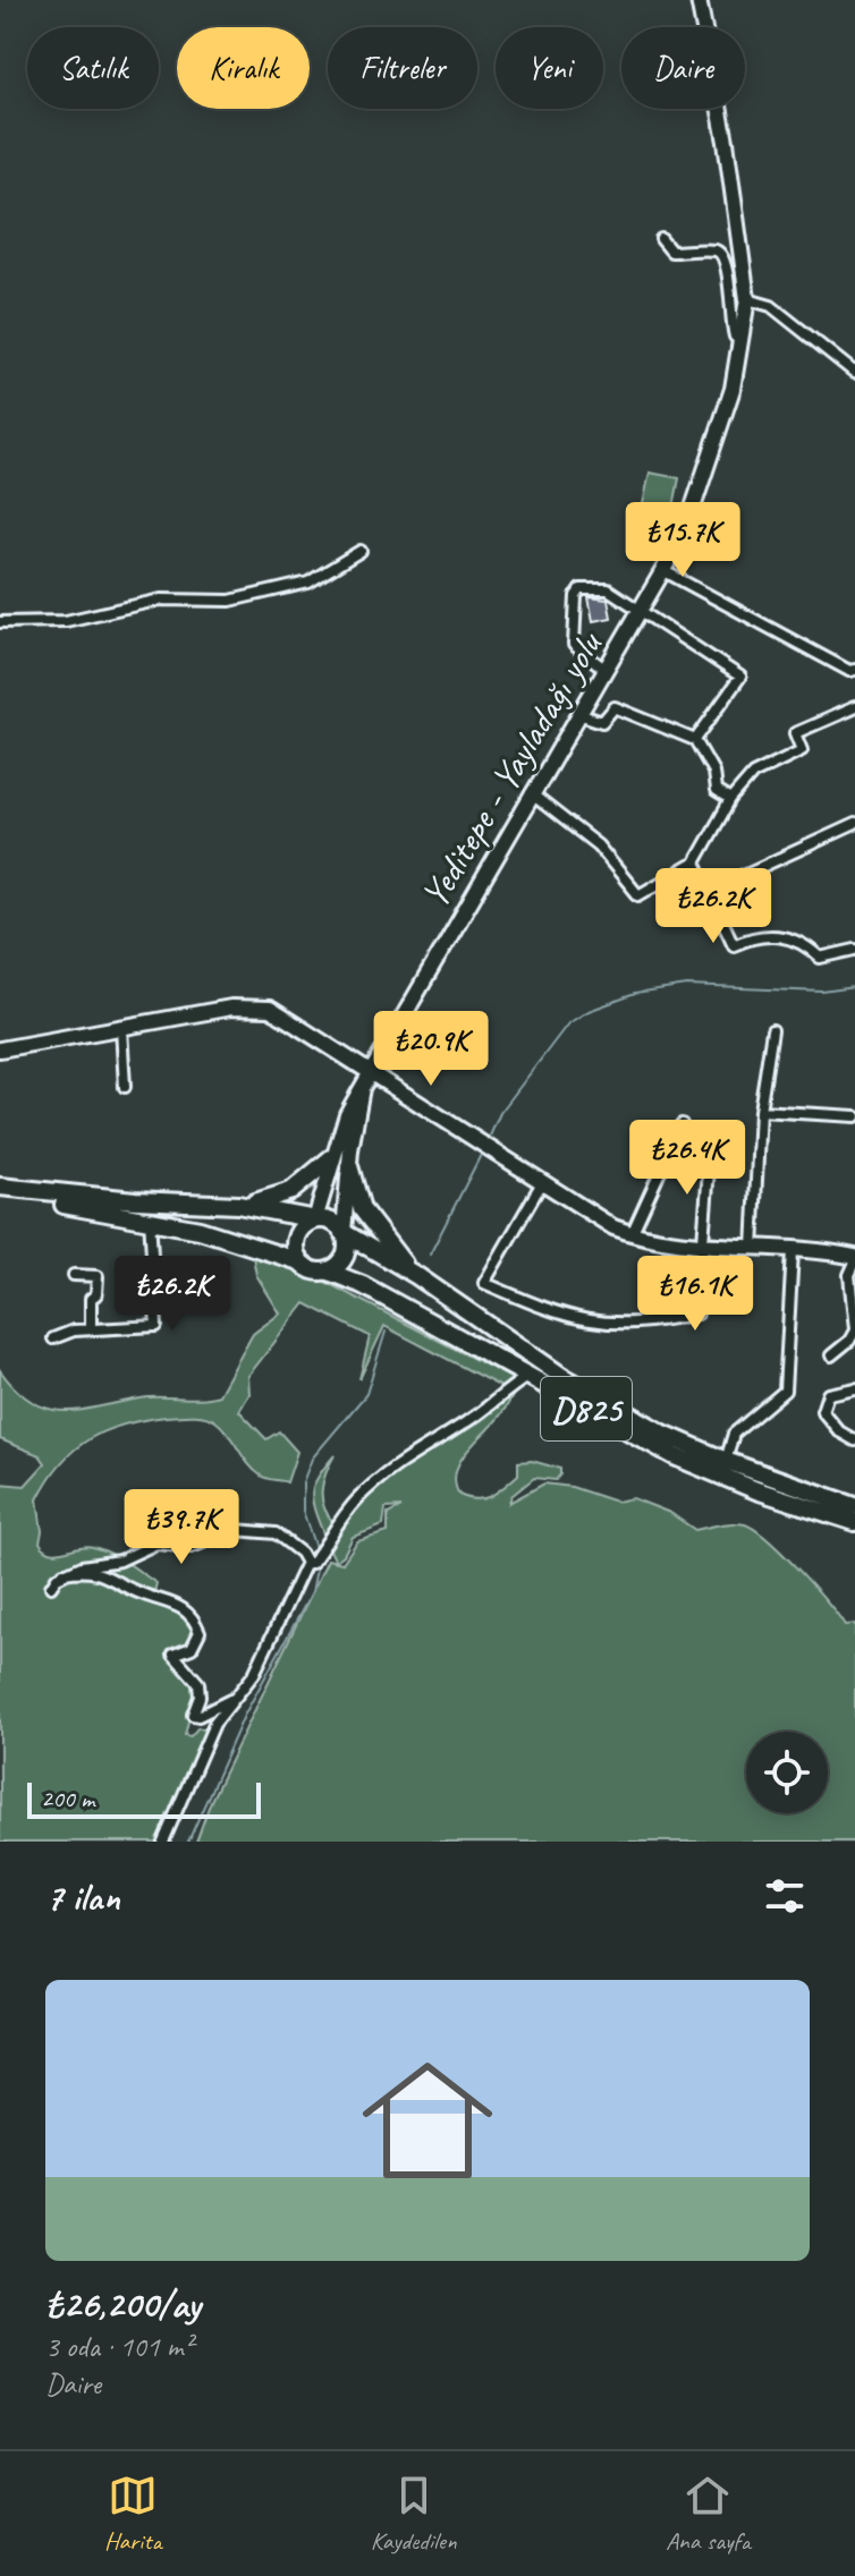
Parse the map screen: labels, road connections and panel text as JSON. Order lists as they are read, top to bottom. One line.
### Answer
{"streets":{"highway":["D825"],"main road":["Yeditepe - Yayladağı yolu"]},"crossings":[["Yeditepe - Yayladağı yolu","D825"]],"scale_bar":"200 m","page":{"chip":["Satılık","Kiralık","Filtreler","Yeni","Daire"],"price":["₺15.7K","₺26.2K","₺20.9K","₺26.4K","₺26.2K","₺16.1K","₺39.7K"],"scale":"200 m","heading":"7 ilan","list":[{"name":"₺26,200/ay","note":"3 oda · 101 m² · Daire"}],"tabs":["Harita","Kaydedilen","Ana sayfa"]}}
